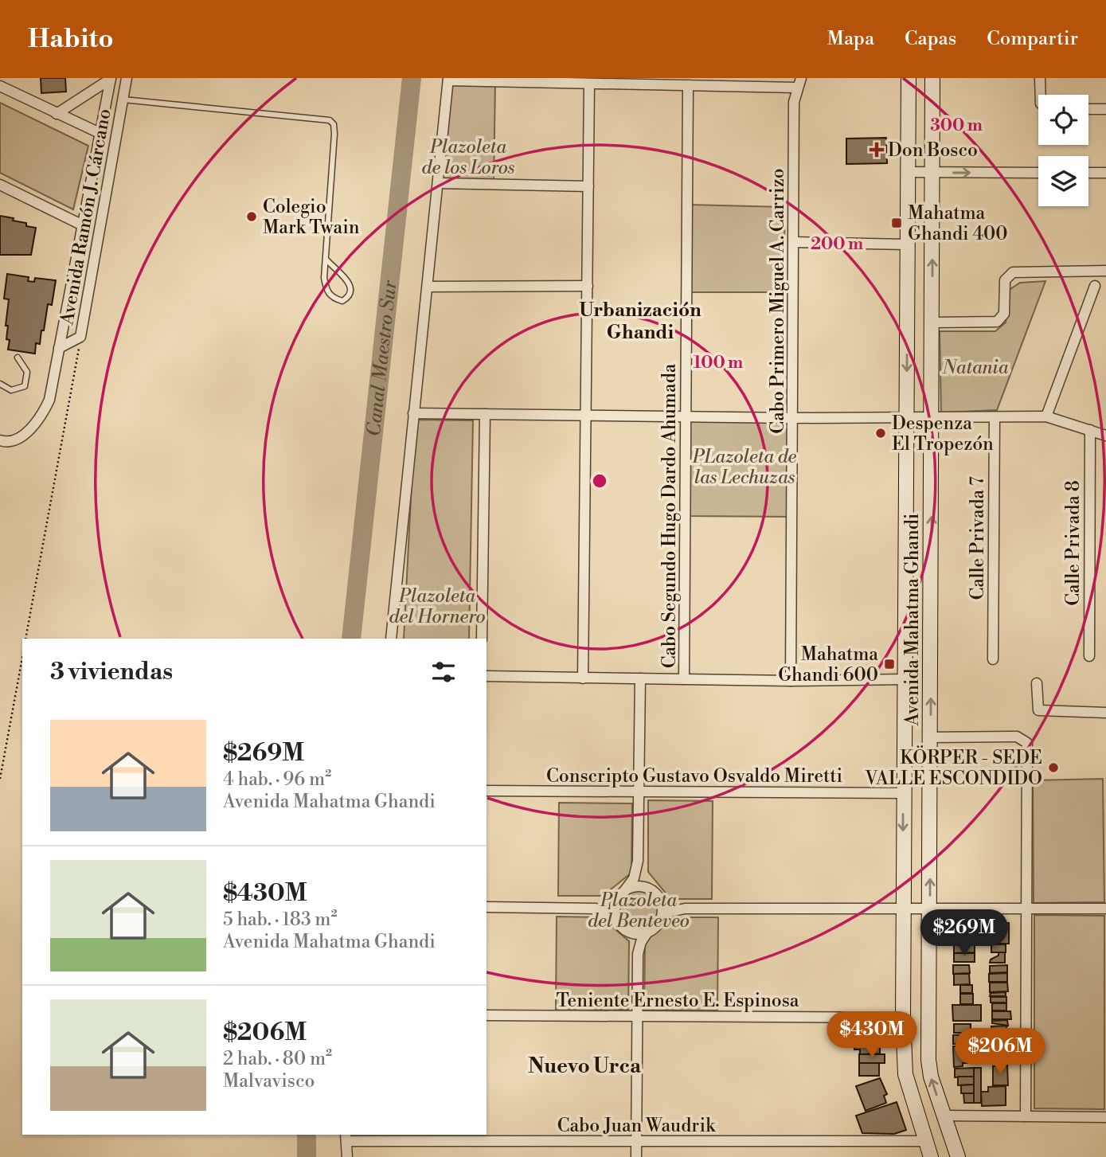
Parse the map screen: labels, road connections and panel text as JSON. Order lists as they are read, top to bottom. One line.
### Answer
{"streets":{"main road":["Avenida Mahatma Ghandi"],"street":["Avenida Ramón J. Cárcano","Cabo Primero Miguel A. Carrizo","Cabo Segundo Hugo Dardo Ahumada","Calle Privada 7","Calle Privada 8","Conscripto Gustavo Osvaldo Miretti","Teniente Ernesto E. Espinosa","Cabo Juan Waudrik"]},"crossings":[["Cabo Segundo Hugo Dardo Ahumada","Conscripto Gustavo Osvaldo Miretti"],["Avenida Mahatma Ghandi","Conscripto Gustavo Osvaldo Miretti"],["Avenida Mahatma Ghandi","Teniente Ernesto E. Espinosa"],["Avenida Mahatma Ghandi","Cabo Juan Waudrik"]],"districts":["Urbanización Ghandi","Nuevo Urca"],"water":["Canal Maestro Sur"],"parks":["Plazoleta de los Loros","Natania","PLazoleta de las Lechuzas","Plazoleta del Hornero","Plazoleta del Benteveo"],"places":{"health":["Don Bosco"],"other":["Colegio Mark Twain","Despenza El Tropezón","KÖRPER - SEDE VALLE ESCONDIDO"],"transit":["Mahatma Ghandi 400","Mahatma Ghandi 600"]},"page":{"header":"Habito","nav":["Mapa","Capas","Compartir"],"heading":"3 viviendas","list":[{"name":"$269M","note":"4 hab. · 96 m² · Avenida Mahatma Ghandi"},{"name":"$430M","note":"5 hab. · 183 m² · Avenida Mahatma Ghandi"},{"name":"$206M","note":"2 hab. · 80 m² · Malvavisco"}],"price":["$269M","$430M","$206M"]},"rings":["300 m","200 m","100 m"]}
